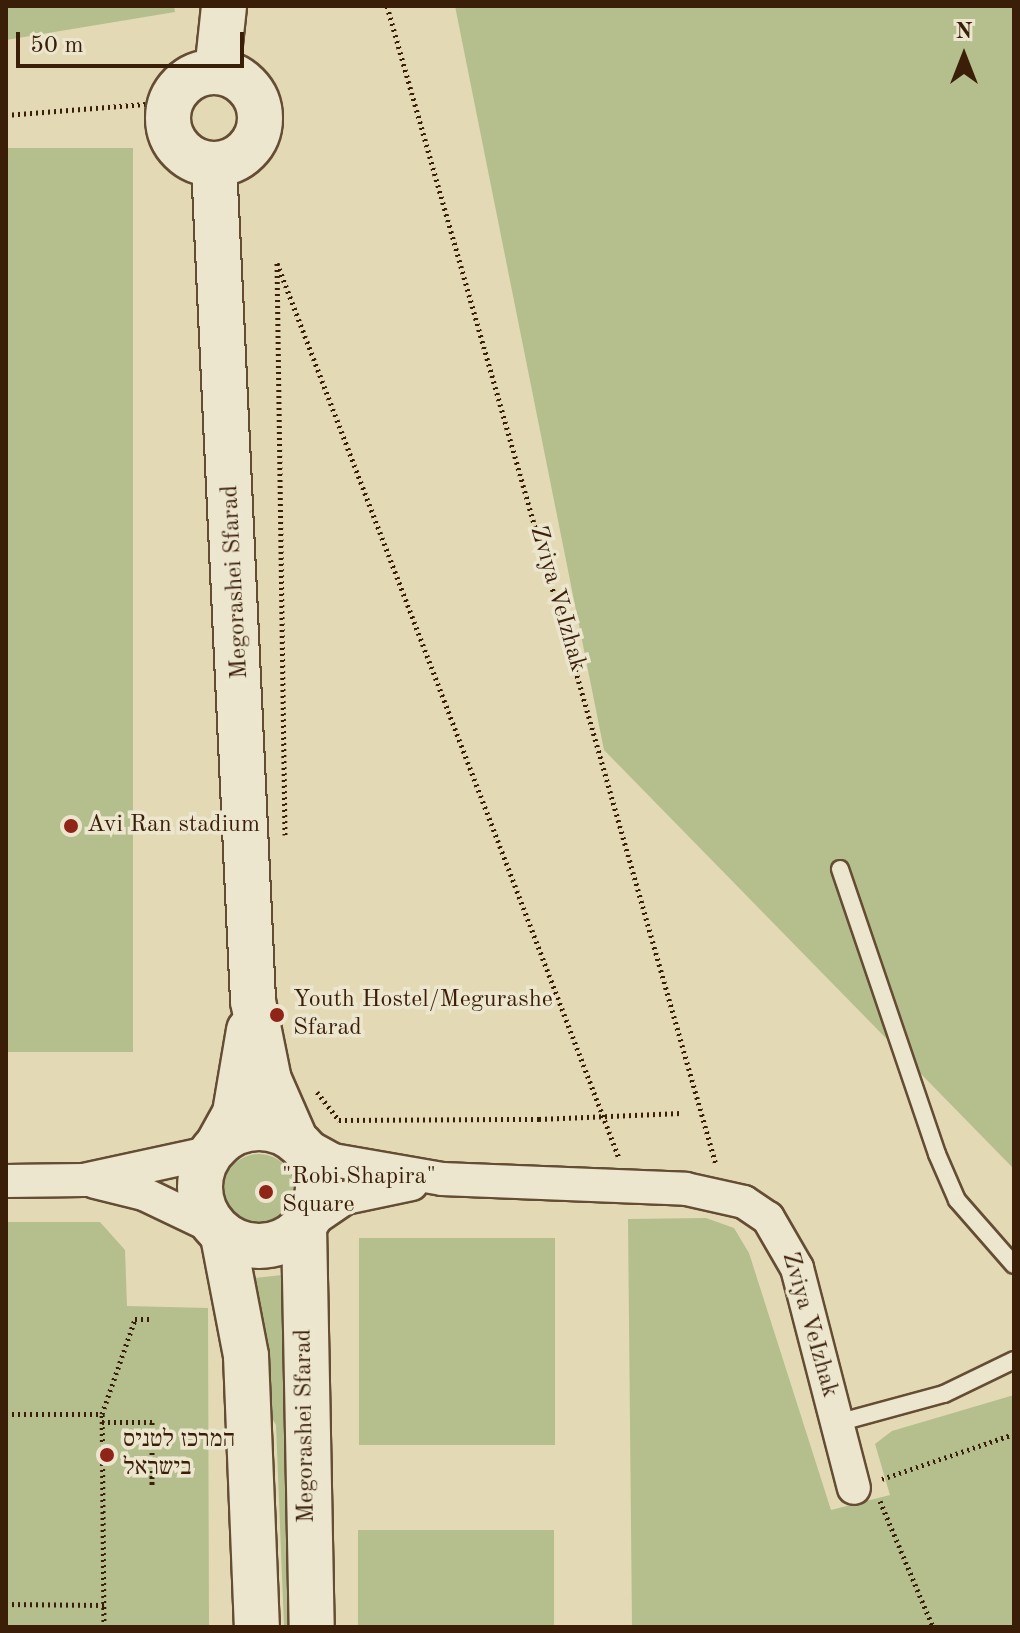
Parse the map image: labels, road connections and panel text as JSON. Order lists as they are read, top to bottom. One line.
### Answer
{"streets":{"street":["Megorashei Sfarad","Zviya VeIzhak"]},"crossings":[["Megorashei Sfarad","Zviya VeIzhak"]],"places":["Avi Ran stadium","Youth Hostel/Megurashe Sfarad","\"Robi Shapira\" Square","המרכז לטניס בישראל"],"scale_bar":"50 m","north":"top"}
